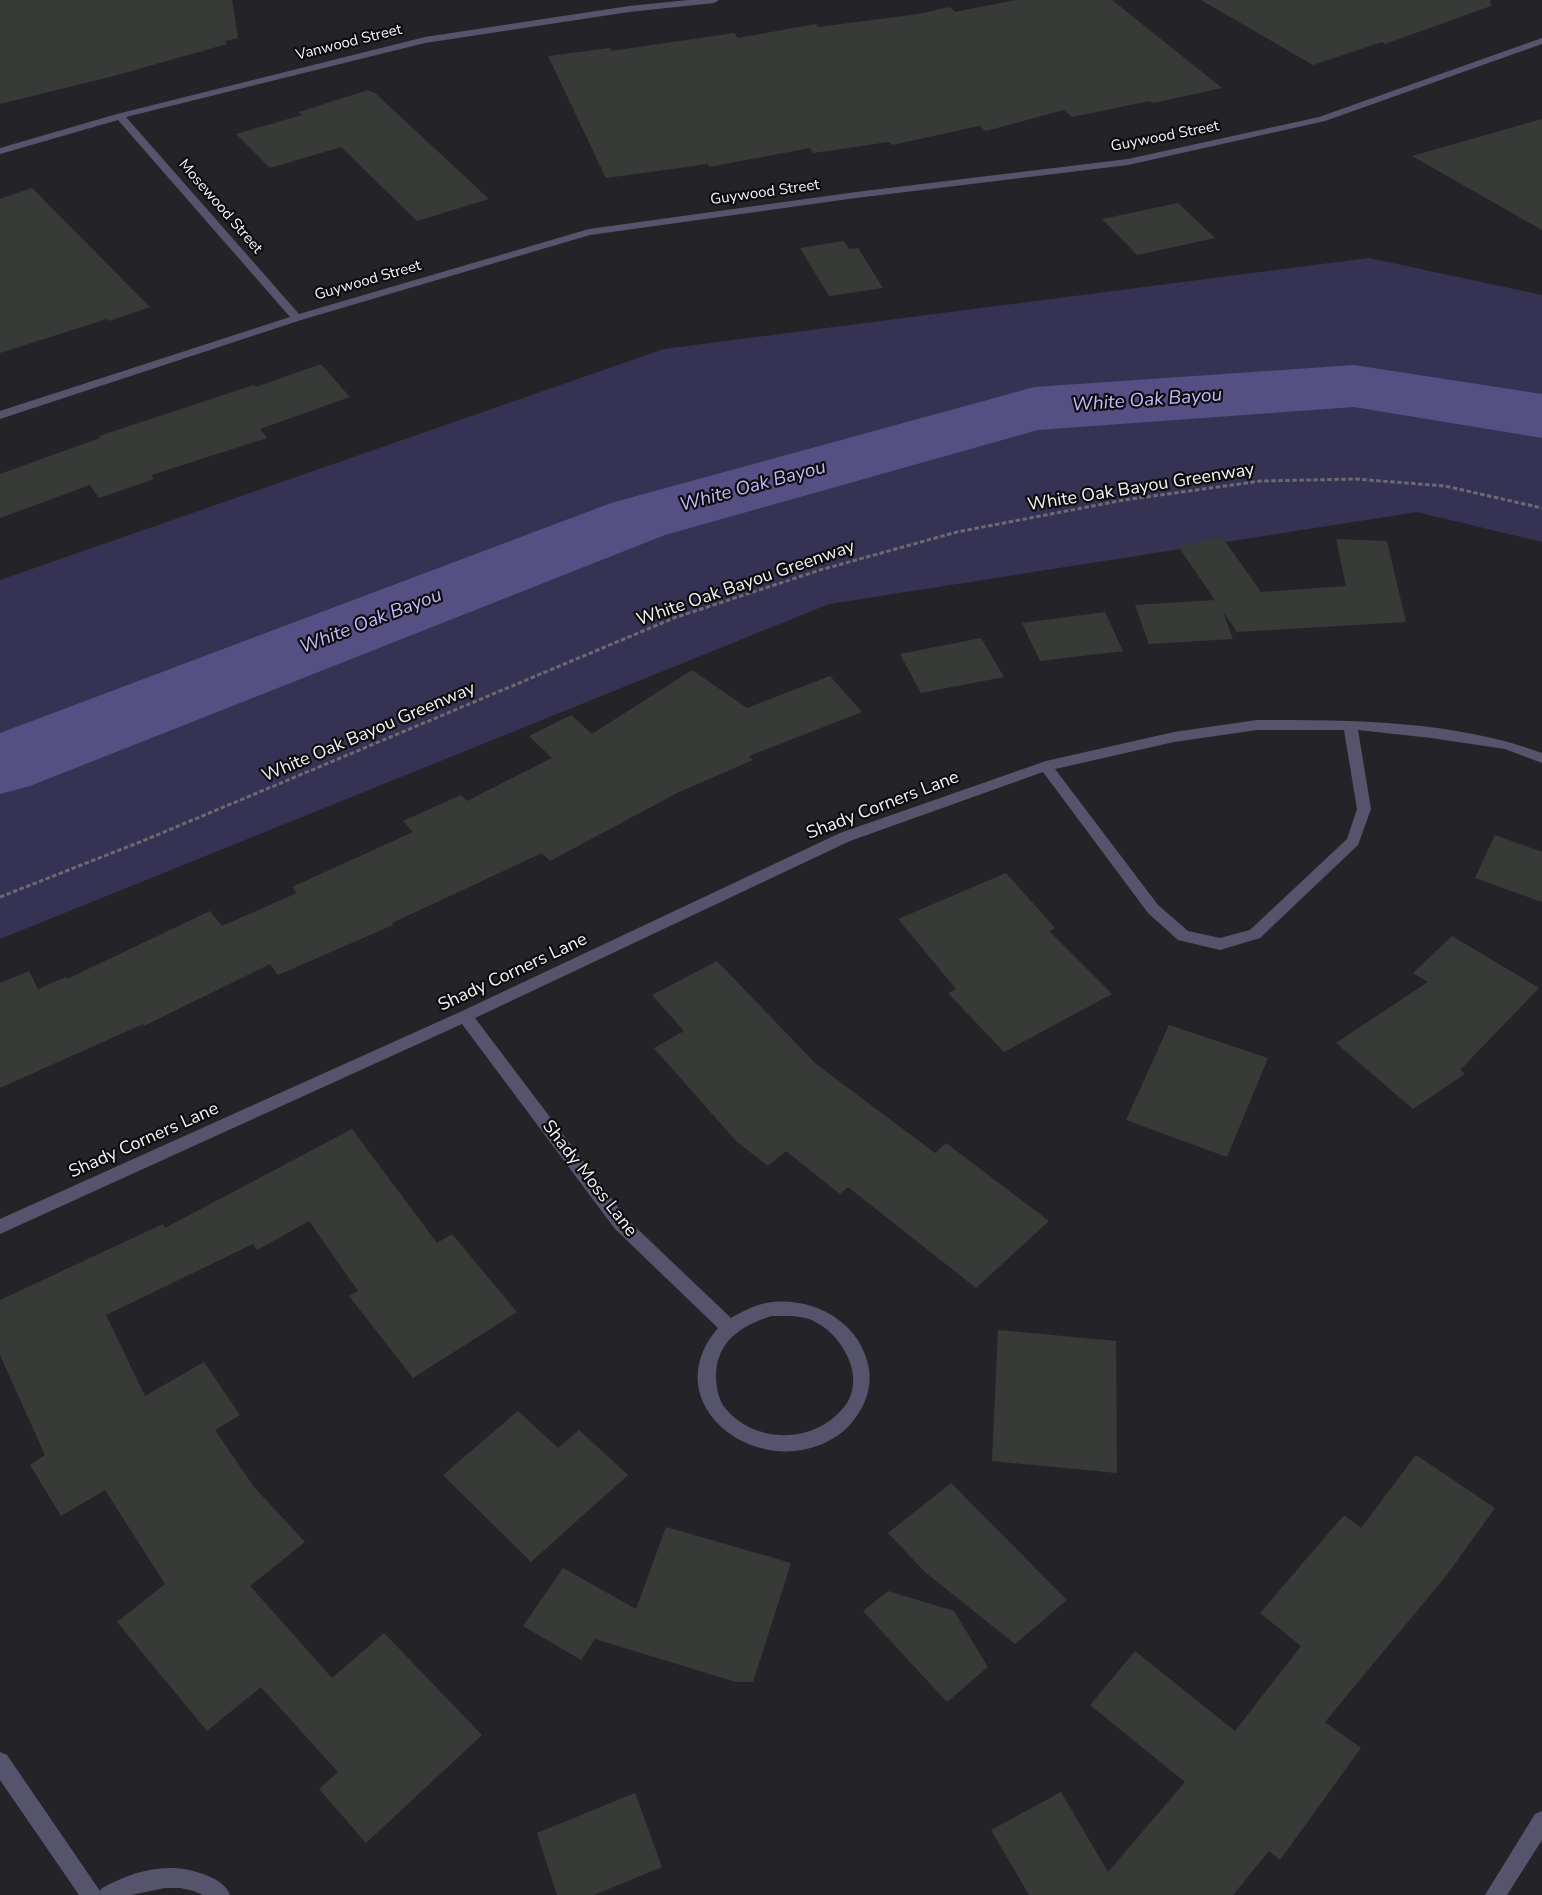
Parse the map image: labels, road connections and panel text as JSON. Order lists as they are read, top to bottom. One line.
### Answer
{"streets":{"street":["Vanwood Street","Guywood Street","Mosewood Street","Shady Corners Lane","Shady Moss Lane"],"path":["White Oak Bayou Greenway"]},"crossings":[["Vanwood Street","Mosewood Street"],["Guywood Street","Mosewood Street"],["Shady Corners Lane","Shady Moss Lane"]],"water":["White Oak Bayou"]}
